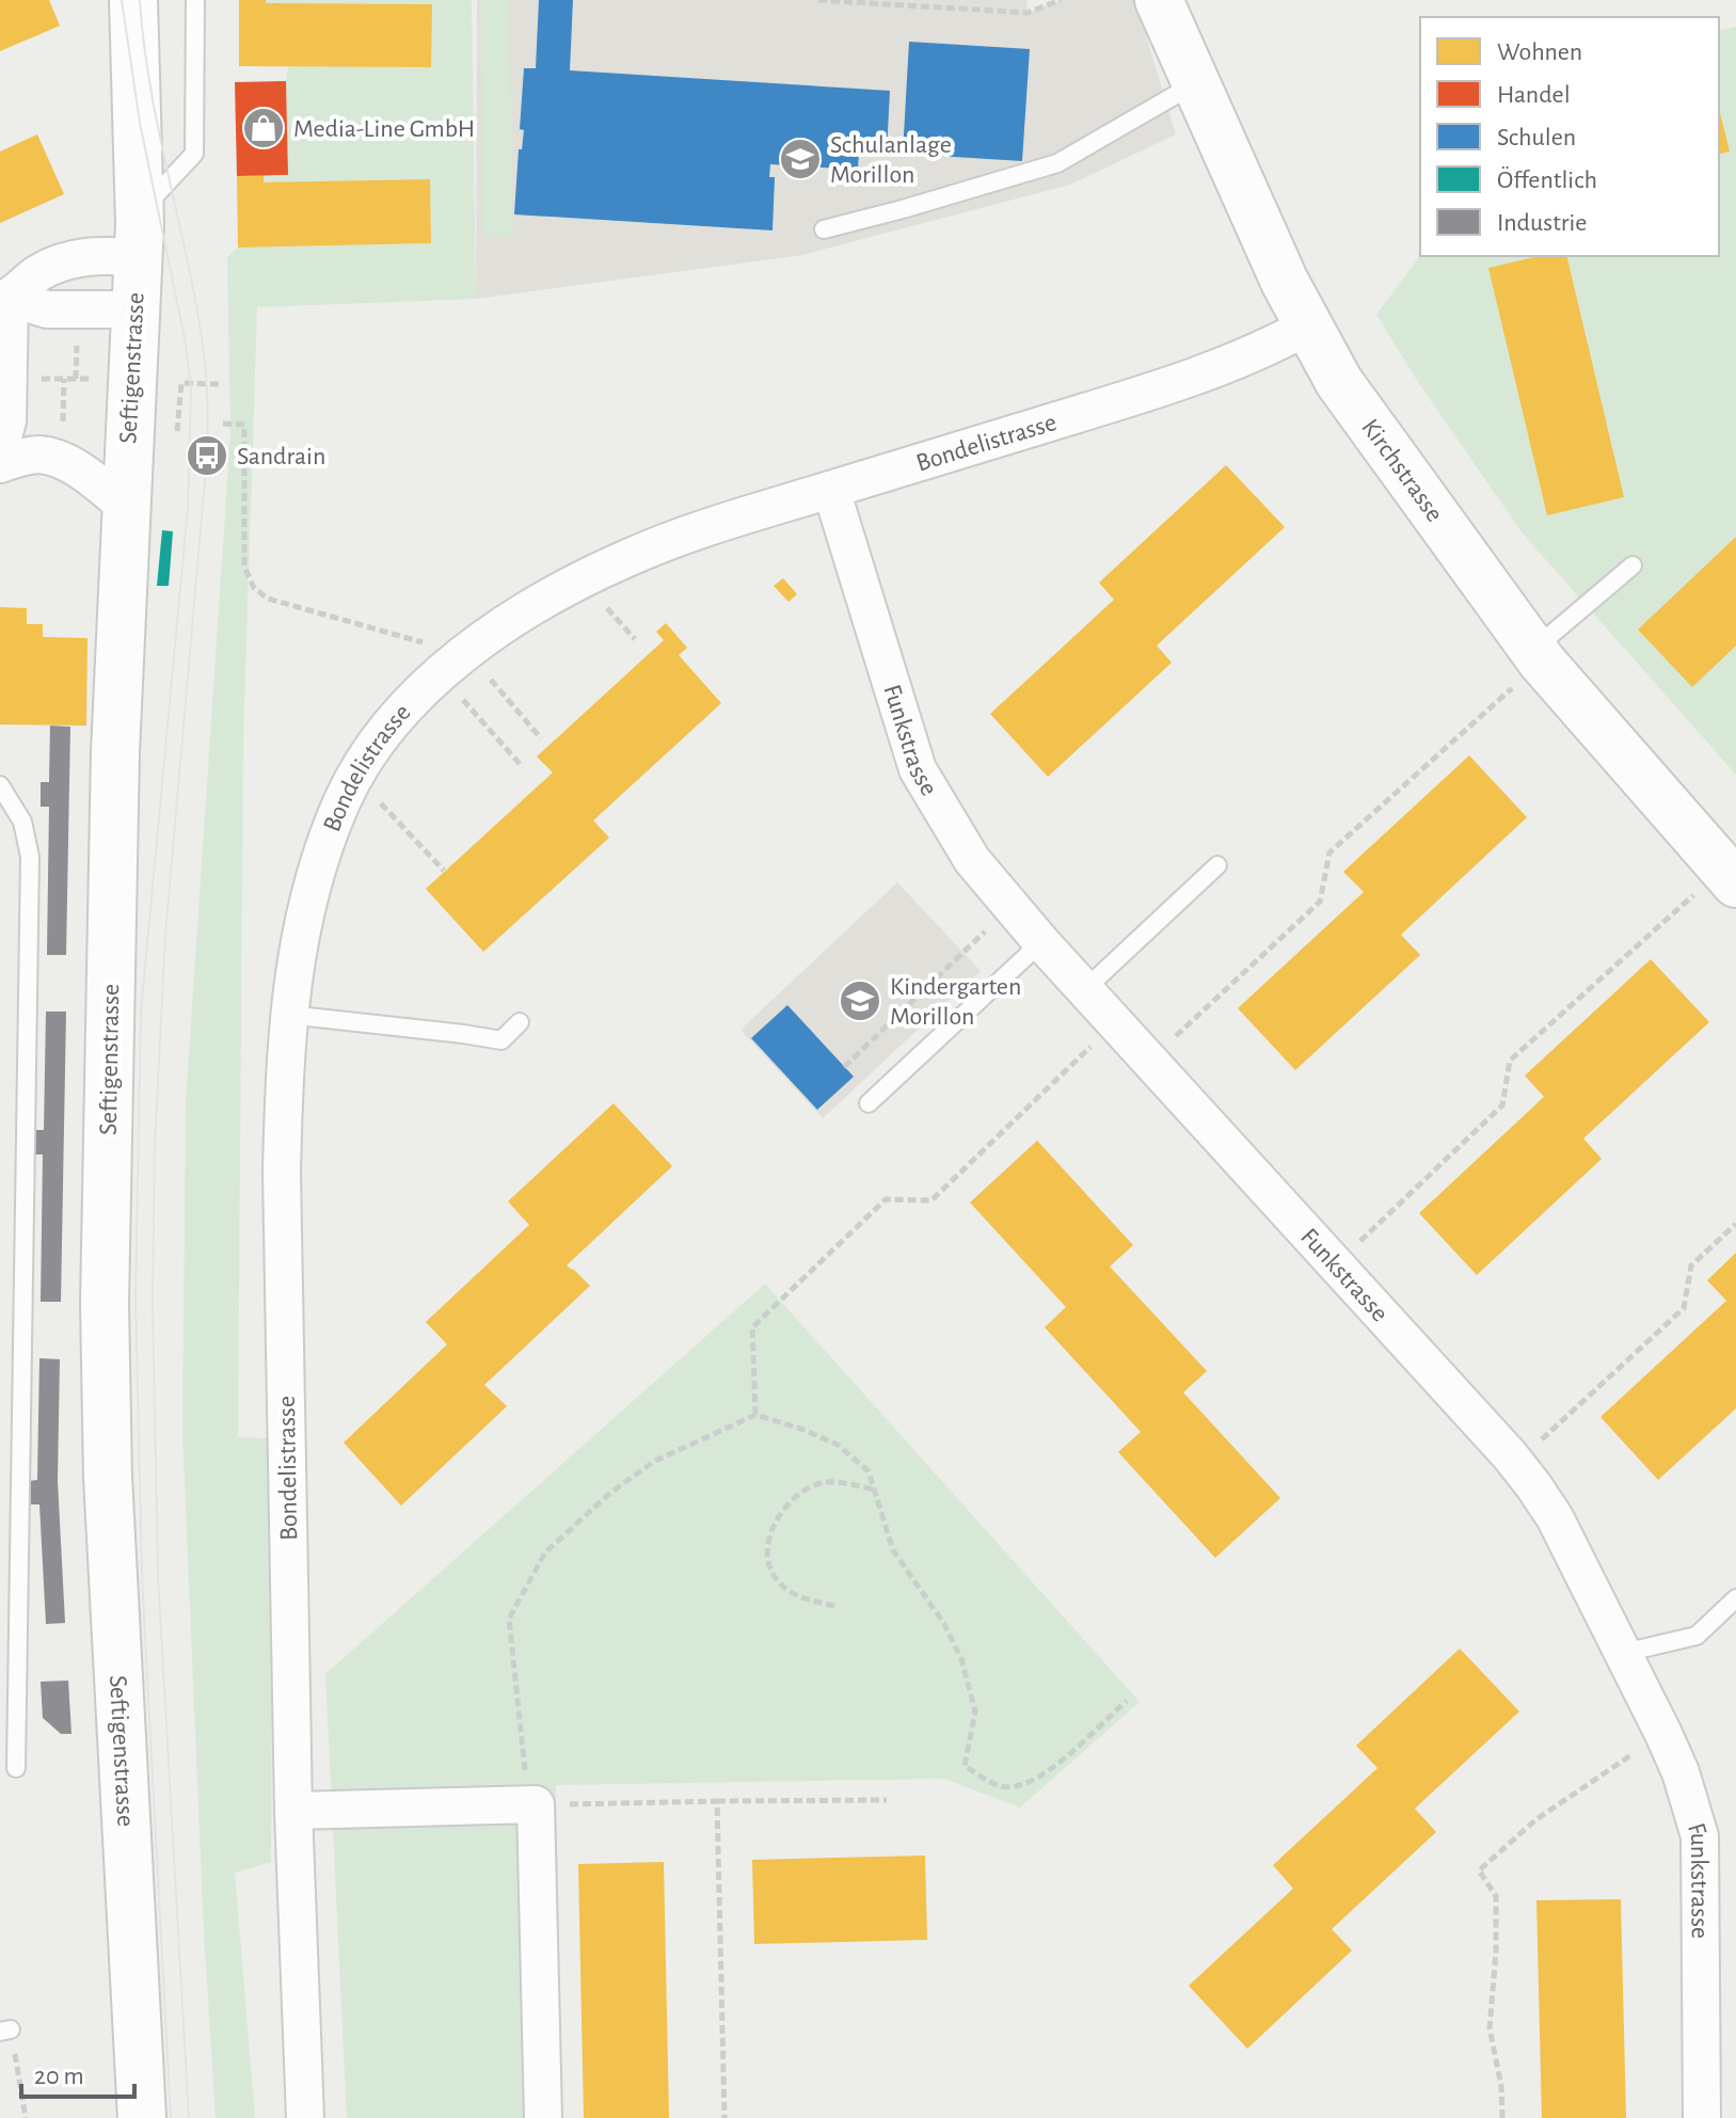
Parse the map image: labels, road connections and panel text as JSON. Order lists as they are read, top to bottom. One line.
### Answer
{"streets":{"main road":["Seftigenstrasse","Kirchstrasse"],"street":["Bondelistrasse","Funkstrasse"]},"crossings":[["Bondelistrasse","Kirchstrasse"],["Bondelistrasse","Funkstrasse"]],"places":{"shop":["Media-Line GmbH"],"school or university":["Schulanlage Morillon","Kindergarten Morillon"],"bus stop":["Sandrain"]},"legend":["Wohnen","Handel","Schulen","Öffentlich","Industrie"],"scale_bar":"20 m"}
